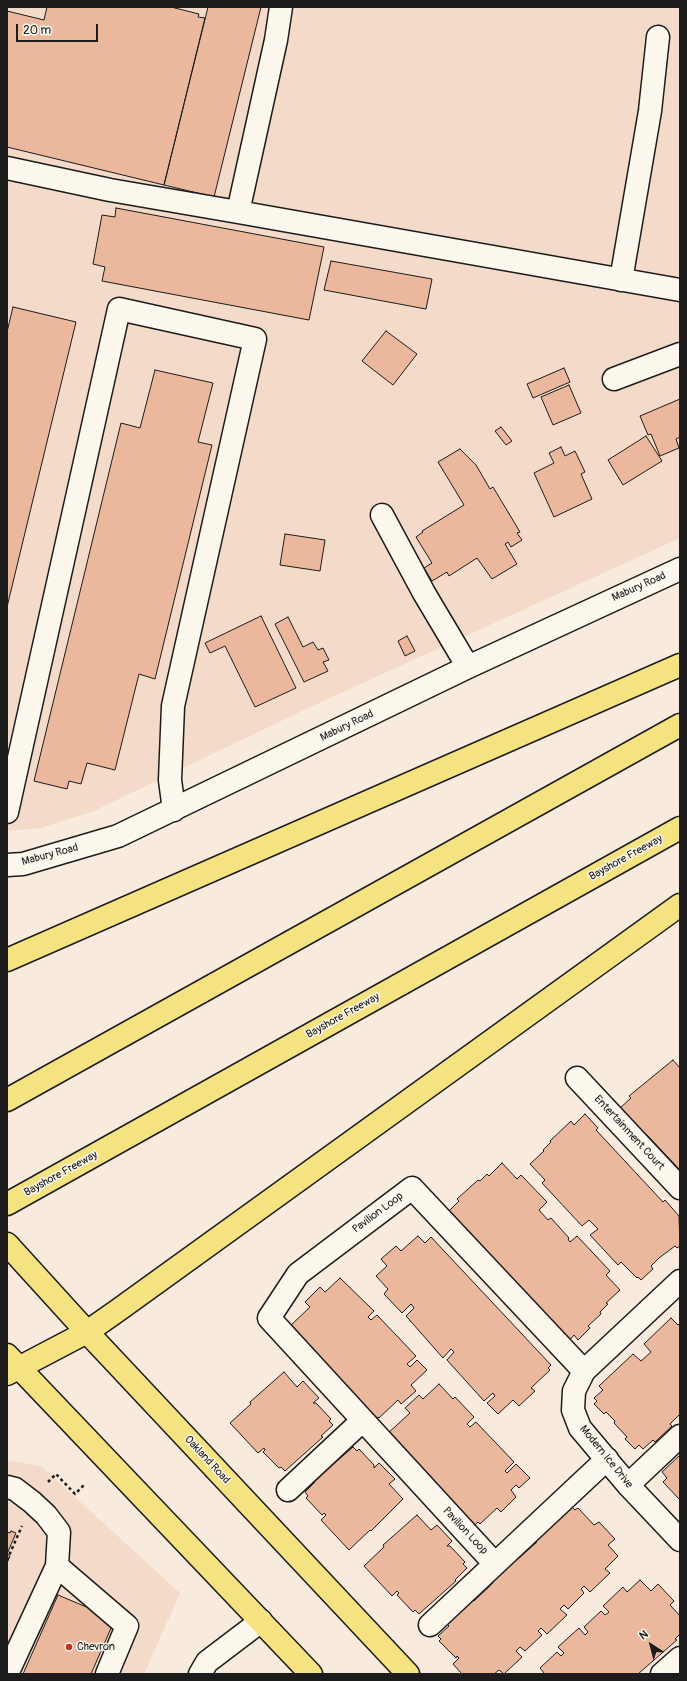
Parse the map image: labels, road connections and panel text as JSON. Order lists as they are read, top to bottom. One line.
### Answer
{"streets":{"main road":["Bayshore Freeway","Oakland Road"],"street":["Mabury Road","Entertainment Court","Pavilion Loop","Modern Ice Drive"]},"crossings":[["Pavilion Loop","Modern Ice Drive"]],"places":["Chevron"],"scale_bar":"20 m","north":"top left"}
